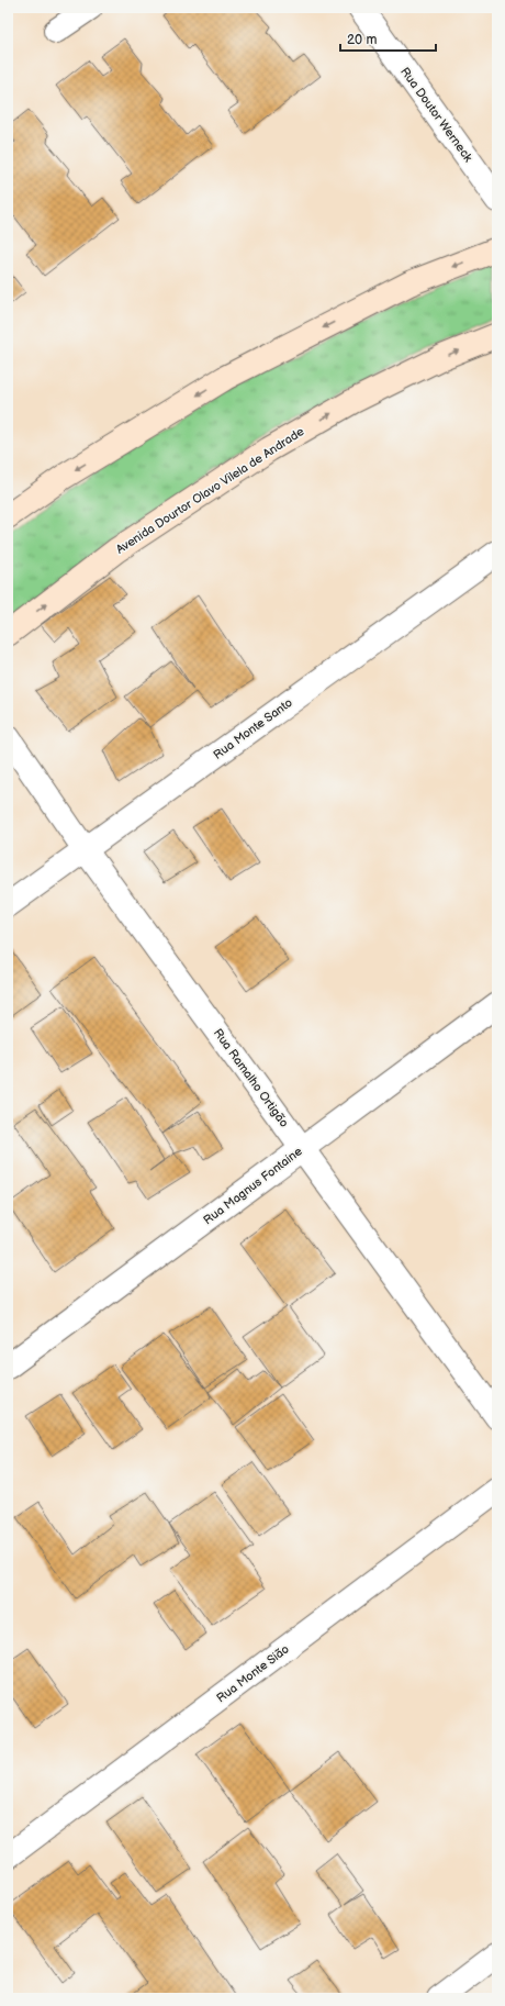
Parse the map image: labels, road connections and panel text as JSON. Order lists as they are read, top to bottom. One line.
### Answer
{"streets":{"main road":["Avenida Dourtor Olavo Vilela de Andrade"],"street":["Rua Doutor Werneck","Rua Monte Santo","Rua Ramalho Ortigão","Rua Magnus Fontaine","Rua Monte Sião"]},"crossings":[["Rua Monte Santo","Rua Ramalho Ortigão"],["Rua Ramalho Ortigão","Rua Magnus Fontaine"]],"scale_bar":"20 m"}
